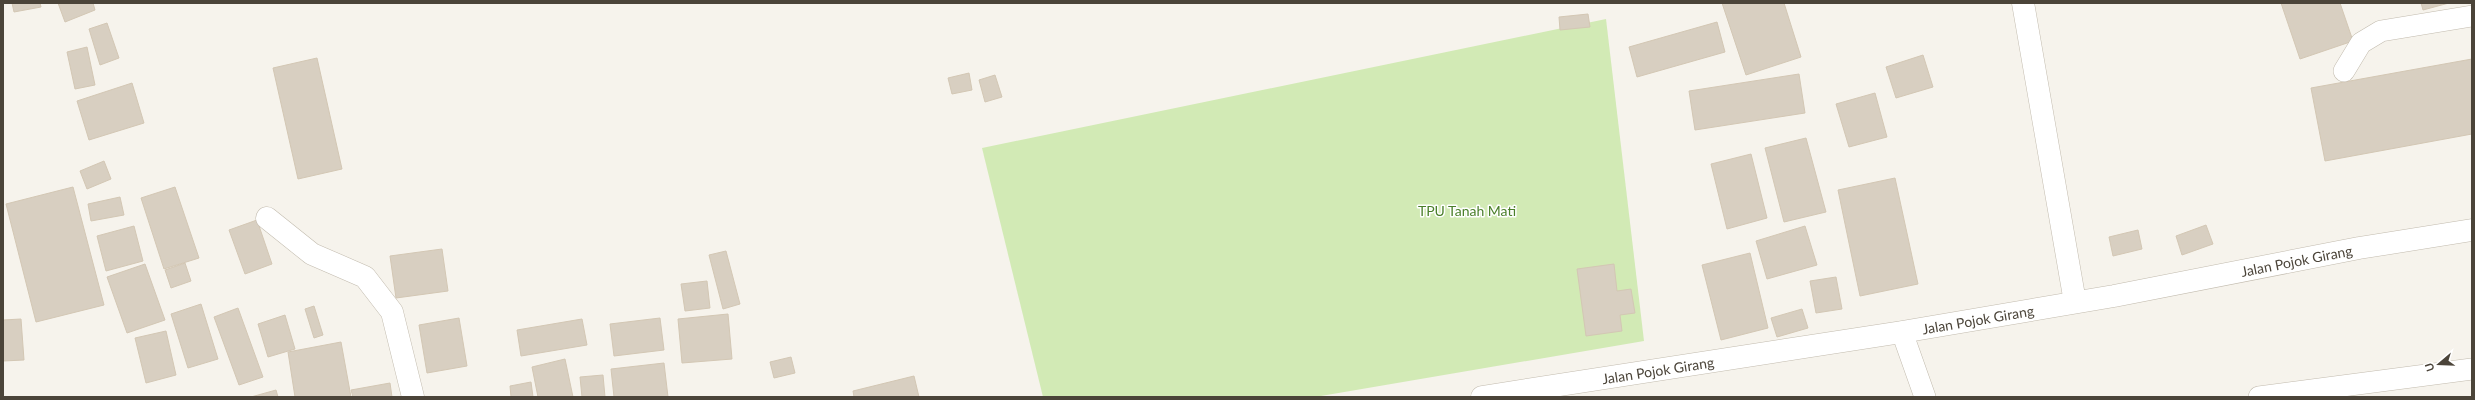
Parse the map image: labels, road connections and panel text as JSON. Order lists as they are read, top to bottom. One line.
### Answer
{"streets":{"street":["Jalan Pojok Girang"]},"parks":["TPU Tanah Mati"],"north":"left"}
